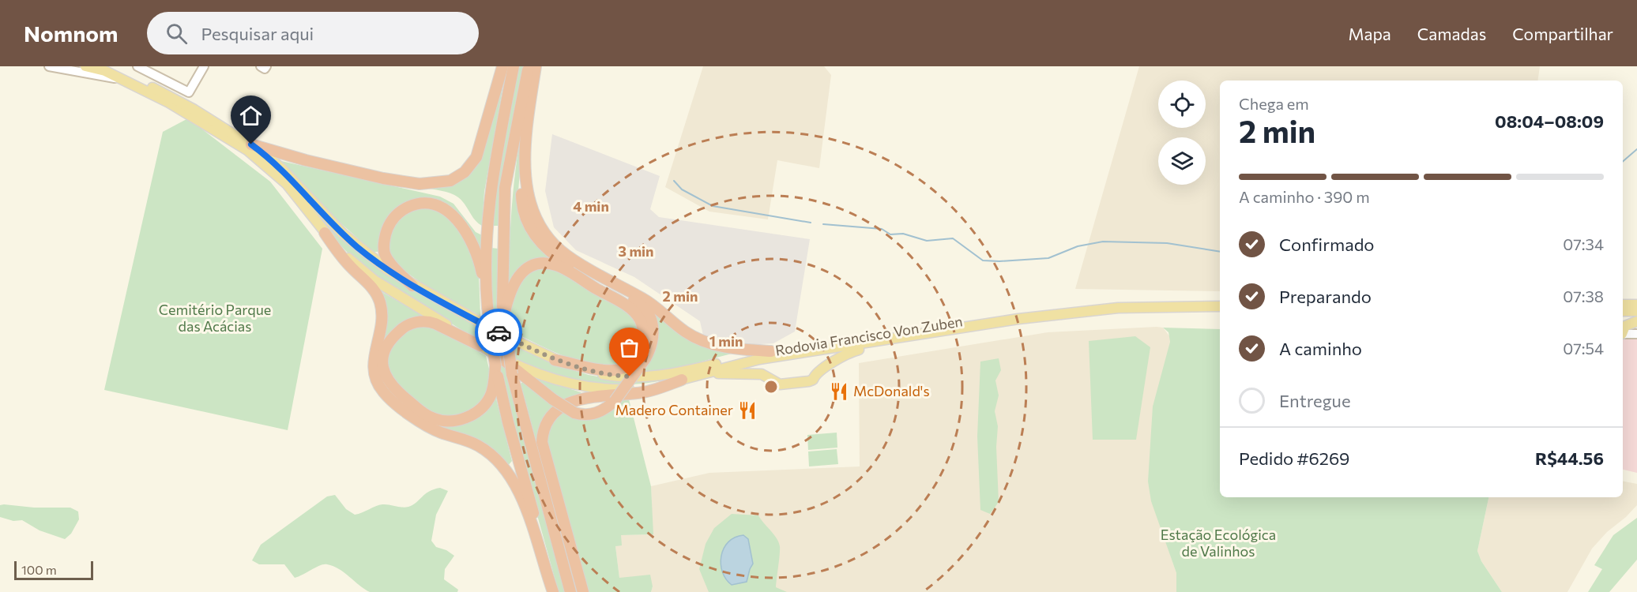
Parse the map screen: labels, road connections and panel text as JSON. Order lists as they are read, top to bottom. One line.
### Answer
{"streets":{"main road":["Rodovia Francisco Von Zuben"]},"parks":["Cemitério Parque das Acácias","Estação Ecológica de Valinhos"],"places":{"restaurant":["McDonald's","Madero Container"]},"scale_bar":"100 m","page":{"header":"Nomnom","search":"Pesquisar aqui","nav":["Mapa","Camadas","Compartilhar"],"heading":["2 min","Chega em","08:04–08:09"],"panel":["Pedido #6269","R$44.56"],"bar":"A caminho · 390 m","list":[["Confirmado","07:34"],["Preparando","07:38"],["A caminho","07:54"],"Entregue"],"scale":"100 m"},"rings":["4 min","3 min","2 min","1 min"]}
